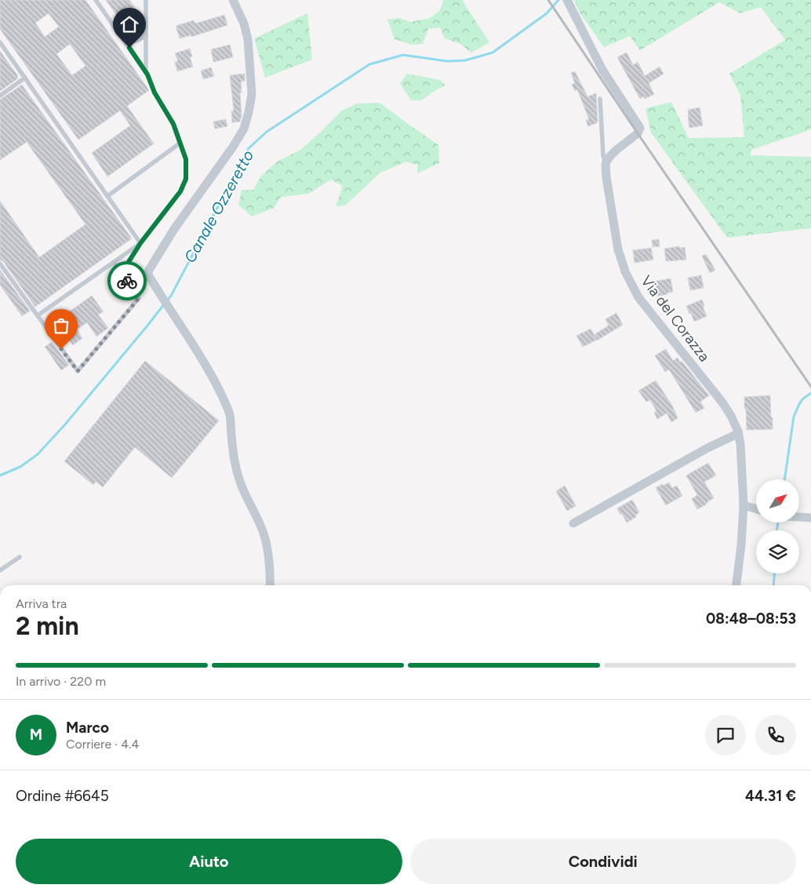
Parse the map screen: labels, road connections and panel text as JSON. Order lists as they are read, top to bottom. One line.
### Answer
{"streets":{"street":["Via del Corazza"]},"water":["Canale Ozzeretto"],"north":"top right","page":{"heading":["2 min","Arriva tra","08:48–08:53"],"panel":["Marco","Corriere · 4.4","Ordine #6645","44.31 €"],"bar":"In arrivo · 220 m","round":"M","buttons":["Aiuto","Condividi"]}}
